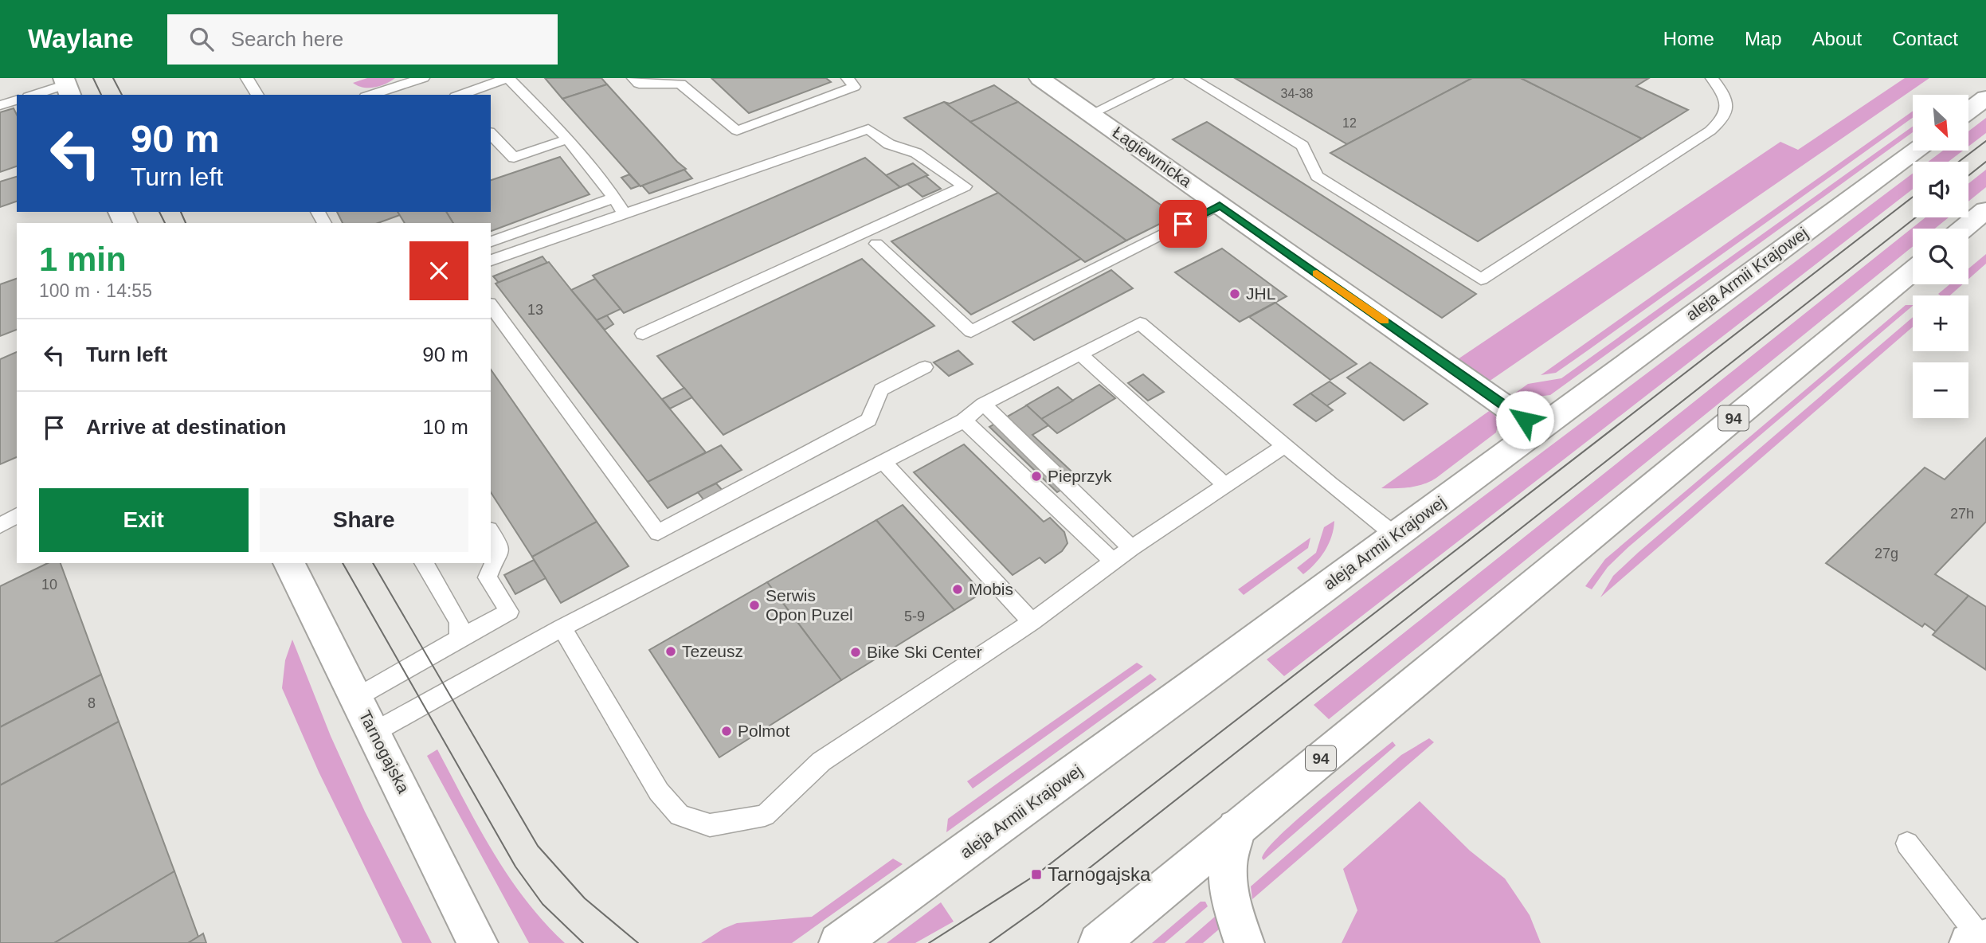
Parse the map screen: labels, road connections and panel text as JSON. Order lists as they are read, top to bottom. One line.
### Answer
{"streets":{"main road":["Łagiewnicka","aleja Armii Krajowej","94","Tarnogajska"]},"crossings":[["Łagiewnicka","aleja Armii Krajowej"]],"places":{"other":["JHL","Pieprzyk","Mobis","Serwis Opon Puzel","Tezeusz","Bike Ski Center","Polmot"],"transit":["Tarnogajska"]},"house_numbers":["34-38","12","13","27h","27g","10","5-9","8"],"north":"bottom right","page":{"header":"Waylane","search":"Search here","nav":["Home","Map","About","Contact"],"map_buttons":["+","−"],"turn":["90 m","Turn left"],"heading":["1 min","100 m · 14:55"],"list":[{"name":"Turn left","value":"90 m"},{"name":"Arrive at destination","value":"10 m"}],"buttons":["Exit","Share"]}}
